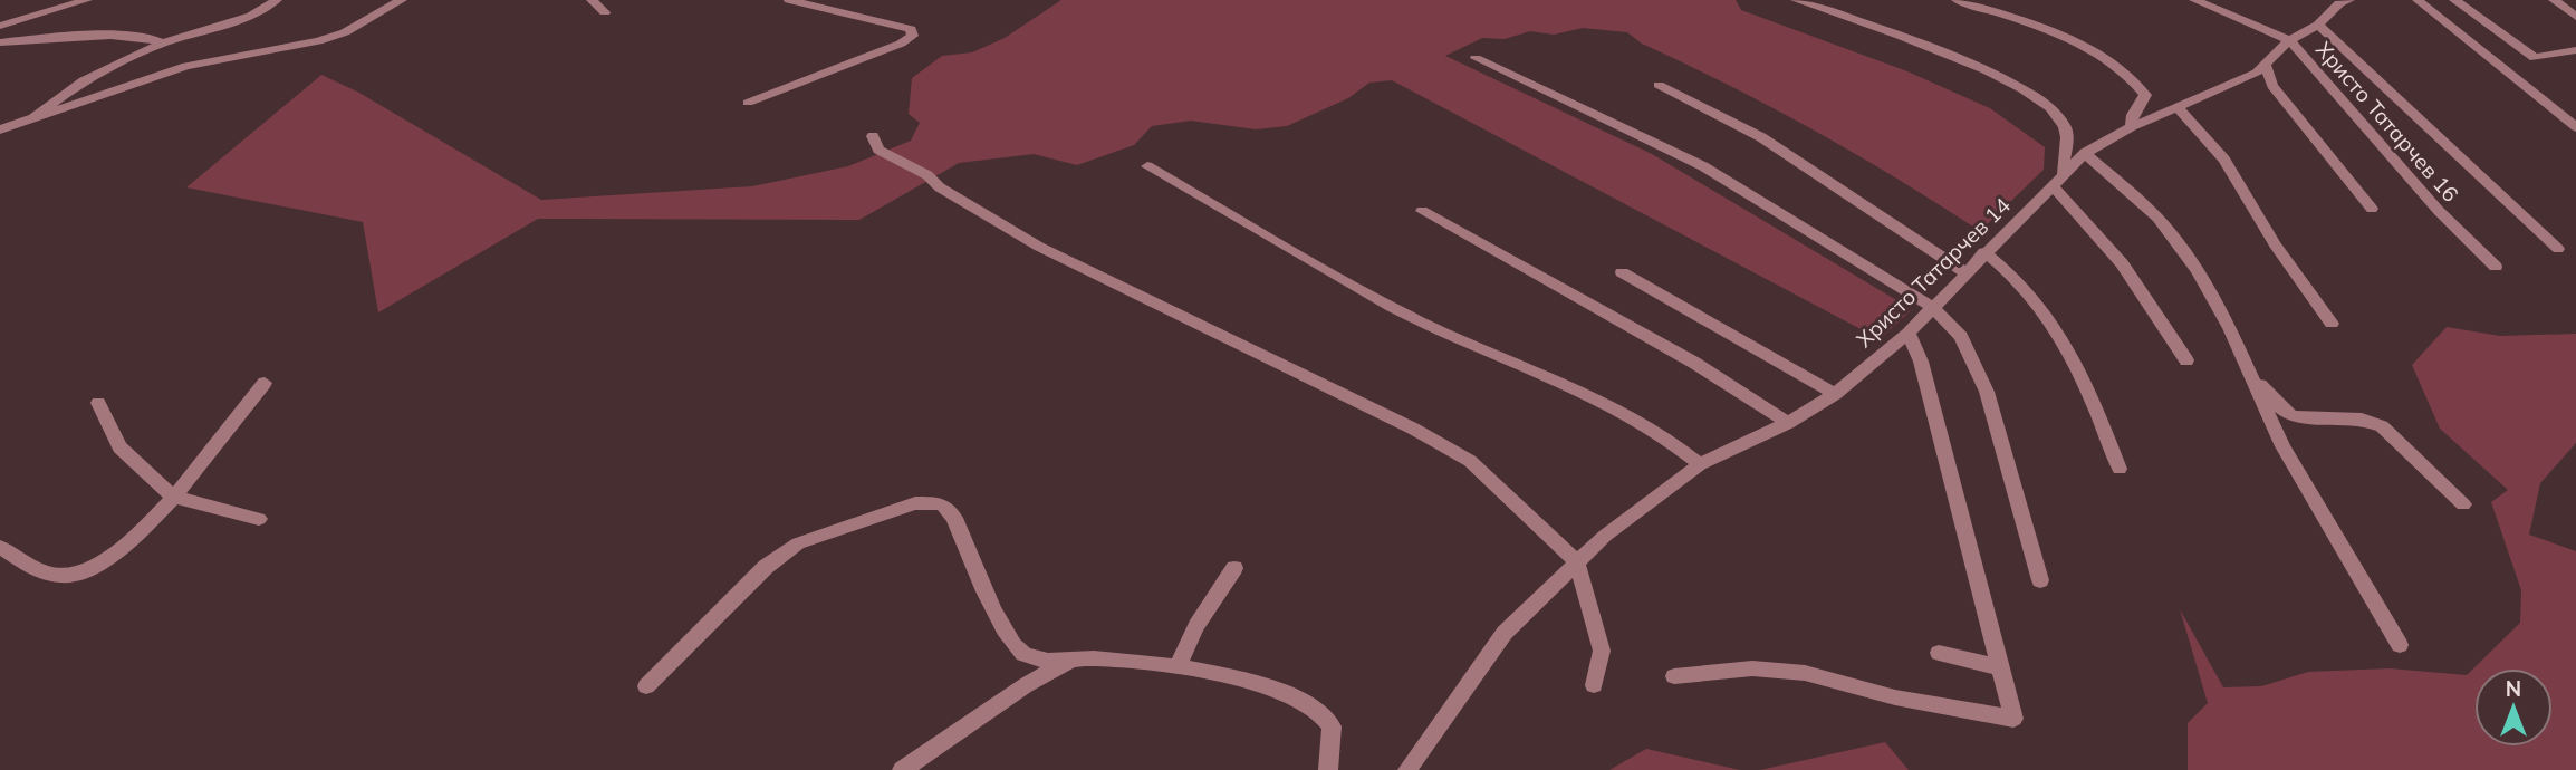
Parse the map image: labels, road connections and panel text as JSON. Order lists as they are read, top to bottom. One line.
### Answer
{"streets":{"street":["Христо Татарчев 16","Христо Татарчев 14"]},"crossings":[["Христо Татарчев 16","Христо Татарчев 14"]],"north":"top"}
